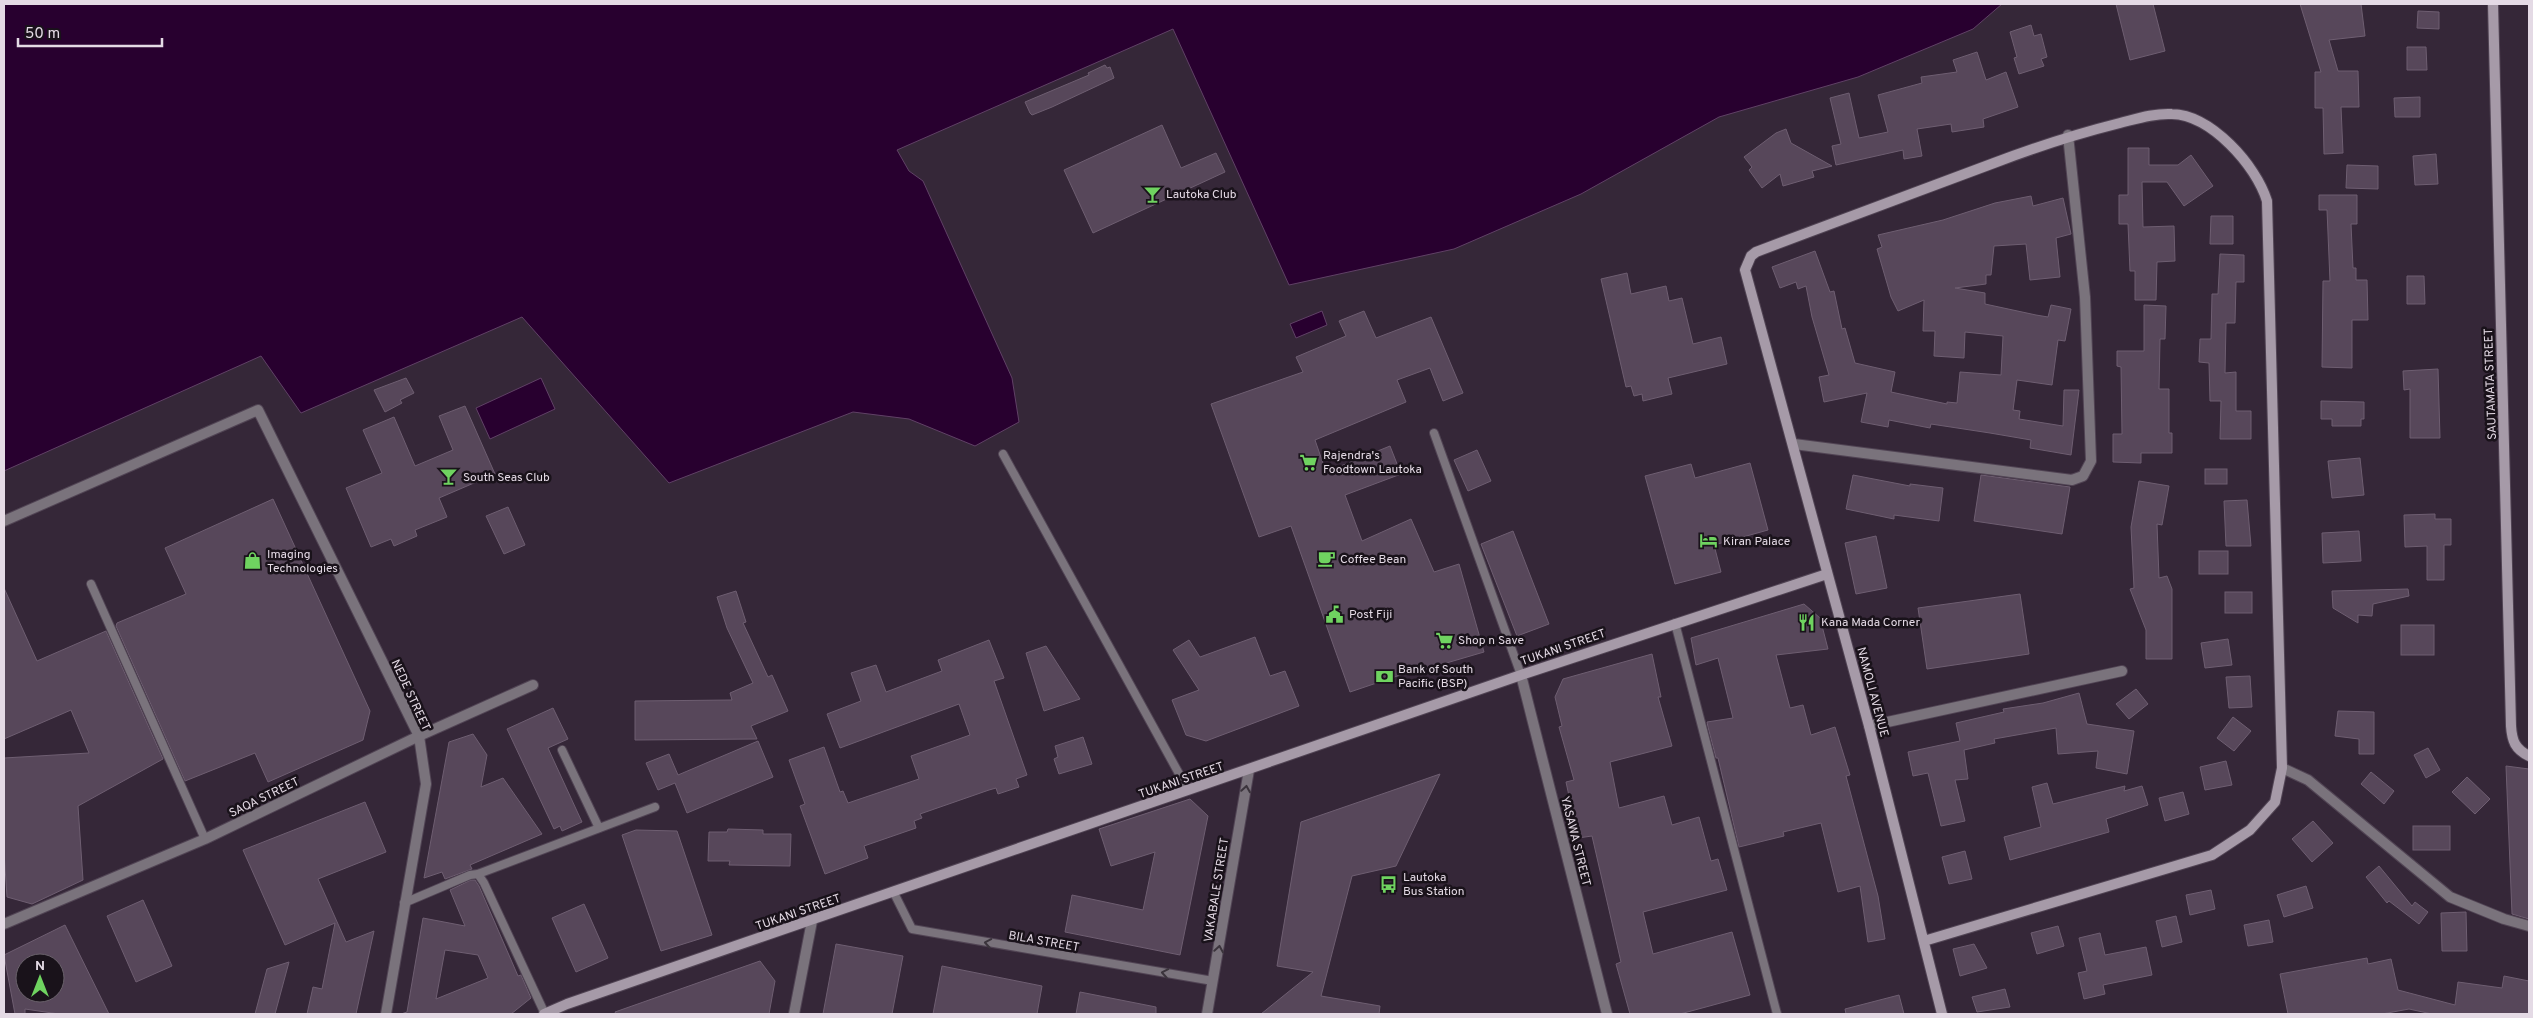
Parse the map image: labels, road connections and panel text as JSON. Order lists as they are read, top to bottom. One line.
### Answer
{"streets":{"street":["SAUTAMATA STREET","TUKANI STREET","NAMOLI AVENUE","NEDE STREET","SAQA STREET","YASAWA STREET","VAKABALE STREET"],"lane":["BILA STREET"]},"crossings":[["TUKANI STREET","NAMOLI AVENUE"],["TUKANI STREET","YASAWA STREET"],["TUKANI STREET","VAKABALE STREET"],["TUKANI STREET","BILA STREET"],["NEDE STREET","SAQA STREET"],["VAKABALE STREET","BILA STREET"]],"one_way":["VAKABALE STREET","BILA STREET"],"places":{"bar":["Lautoka Club","South Seas Club"],"supermarket":["Rajendra's Foodtown Lautoka","Shop n Save"],"hotel":["Kiran Palace"],"cafe":["Coffee Bean"],"shop":["Imaging Technologies"],"public building":["Post Fiji"],"restaurant":["Kana Mada Corner"],"bank":["Bank of South Pacific (BSP)"],"bus stop":["Lautoka Bus Station"]},"scale_bar":"50 m","north":"top"}
